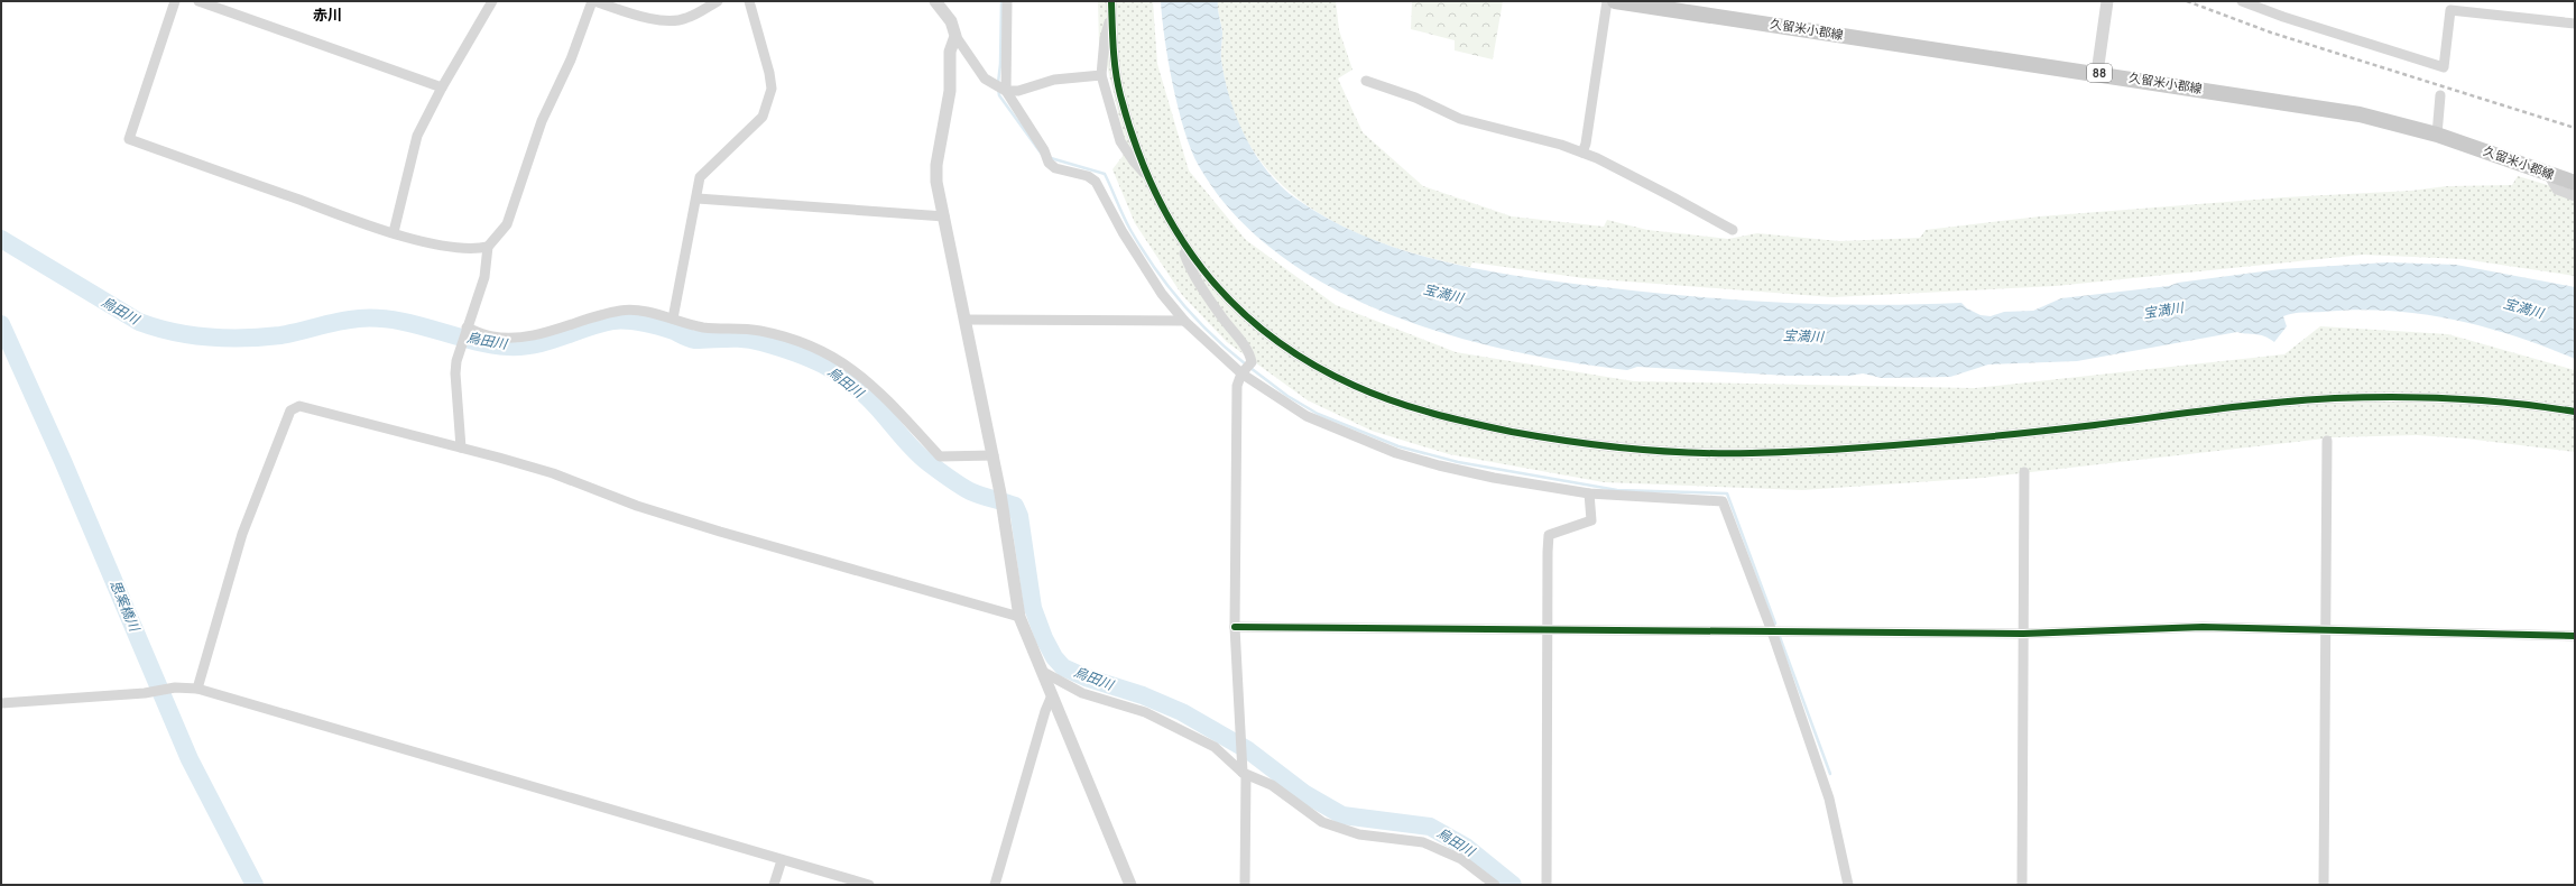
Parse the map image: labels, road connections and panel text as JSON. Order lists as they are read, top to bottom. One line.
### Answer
{"streets":{"main road":["久留米小郡線","88"]},"districts":["赤川"],"water":["宝満川","烏田川","思案橋川"]}
